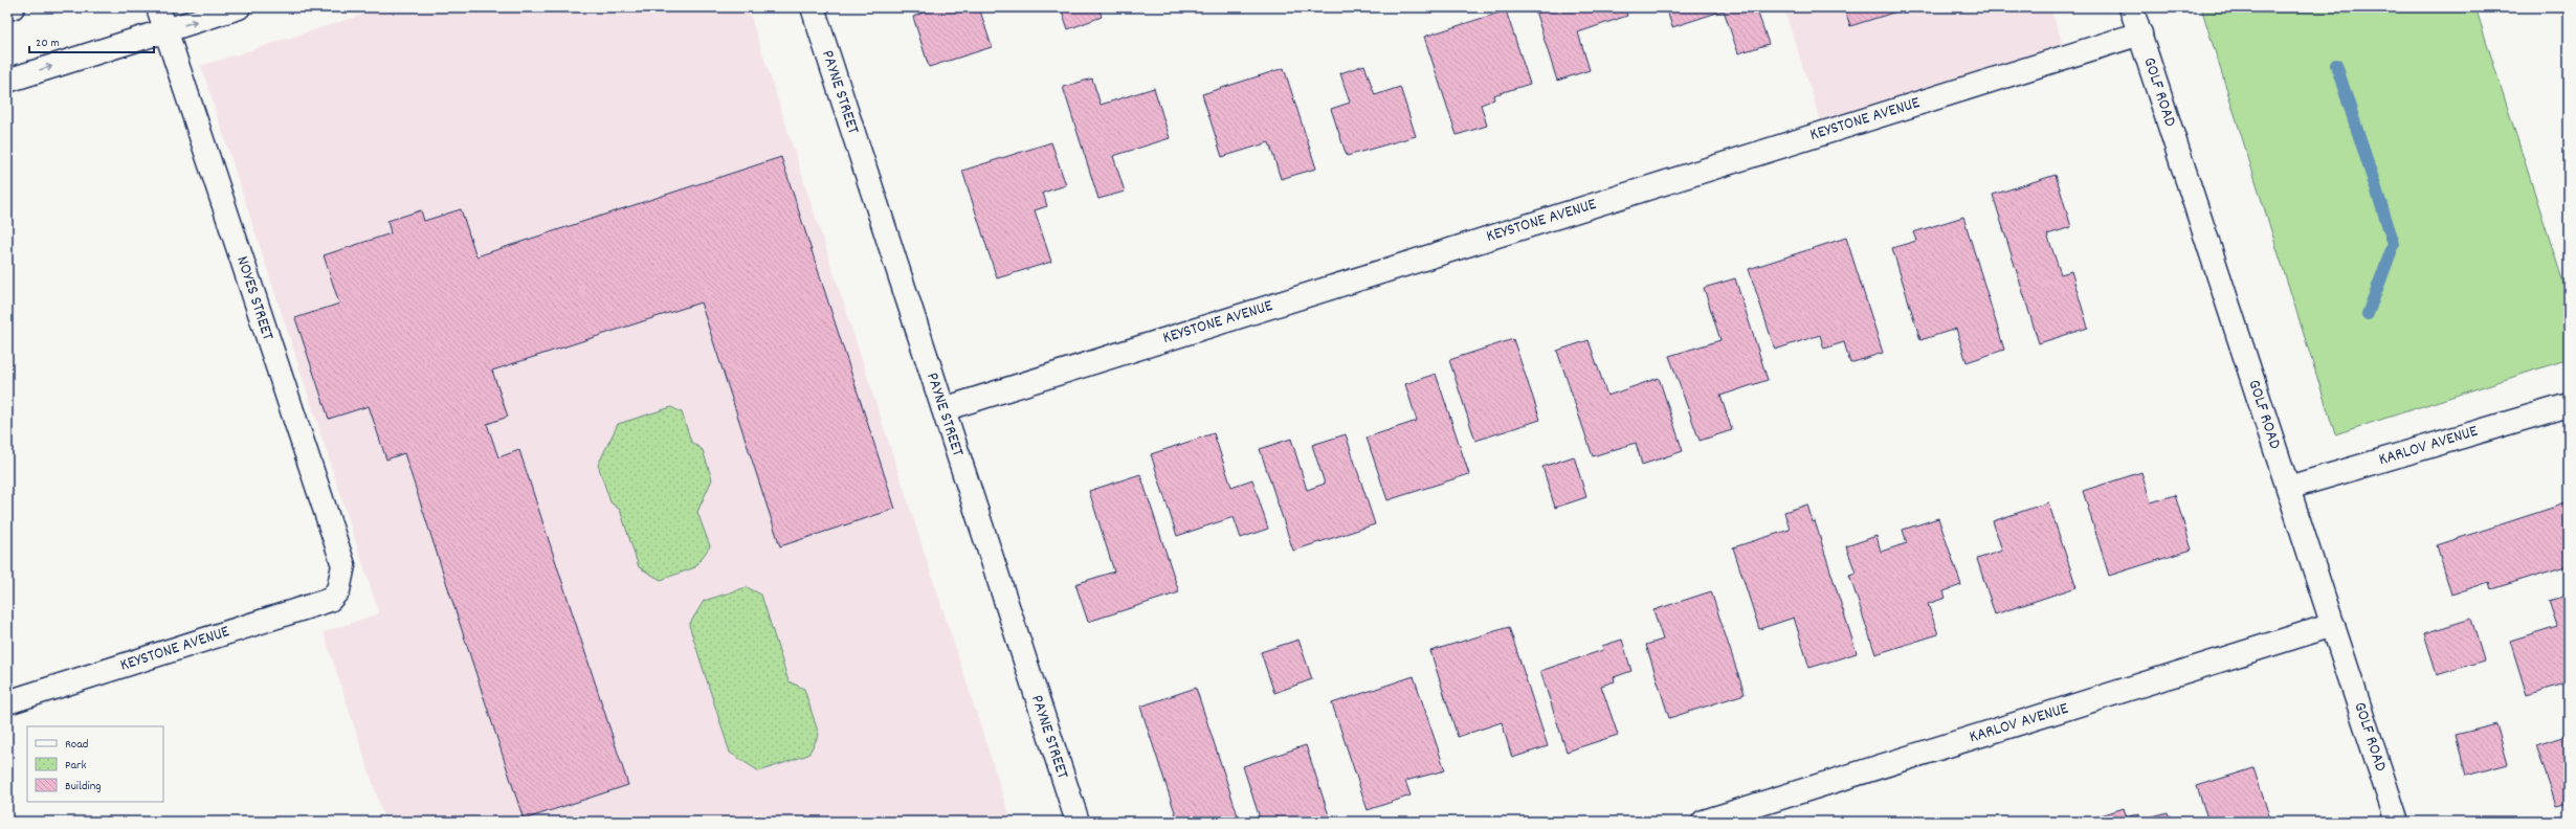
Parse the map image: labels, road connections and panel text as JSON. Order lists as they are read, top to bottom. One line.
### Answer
{"streets":{"street":["PAYNE STREET","GOLF ROAD","KEYSTONE AVENUE","NOYES STREET","KARLOV AVENUE"]},"crossings":[["PAYNE STREET","KEYSTONE AVENUE"],["GOLF ROAD","KEYSTONE AVENUE"],["GOLF ROAD","KARLOV AVENUE"],["KEYSTONE AVENUE","NOYES STREET"]],"legend":["Road","Park","Building"],"scale_bar":"20 m"}
